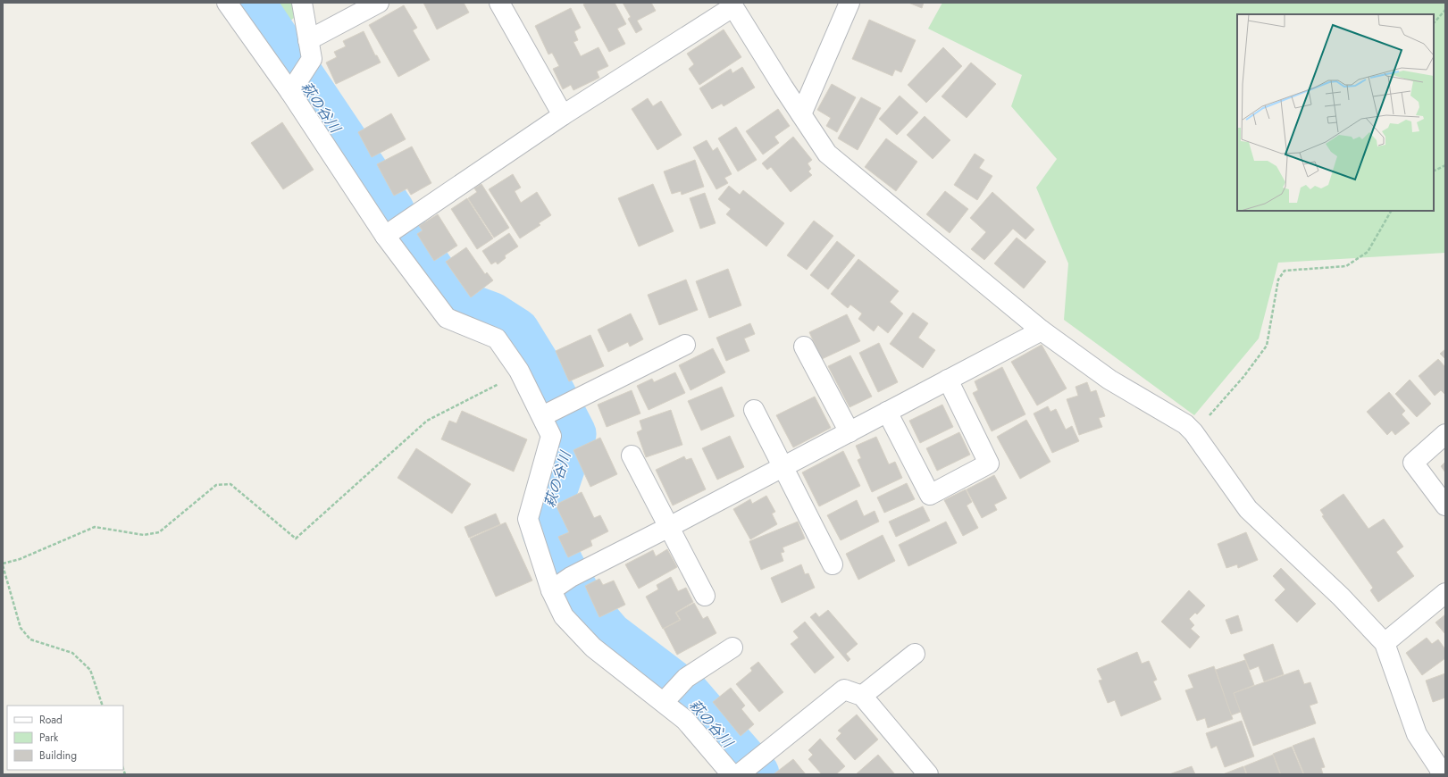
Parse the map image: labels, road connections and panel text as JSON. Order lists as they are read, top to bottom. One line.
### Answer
{"water":["萩の谷川"],"legend":["Road","Park","Building"]}
